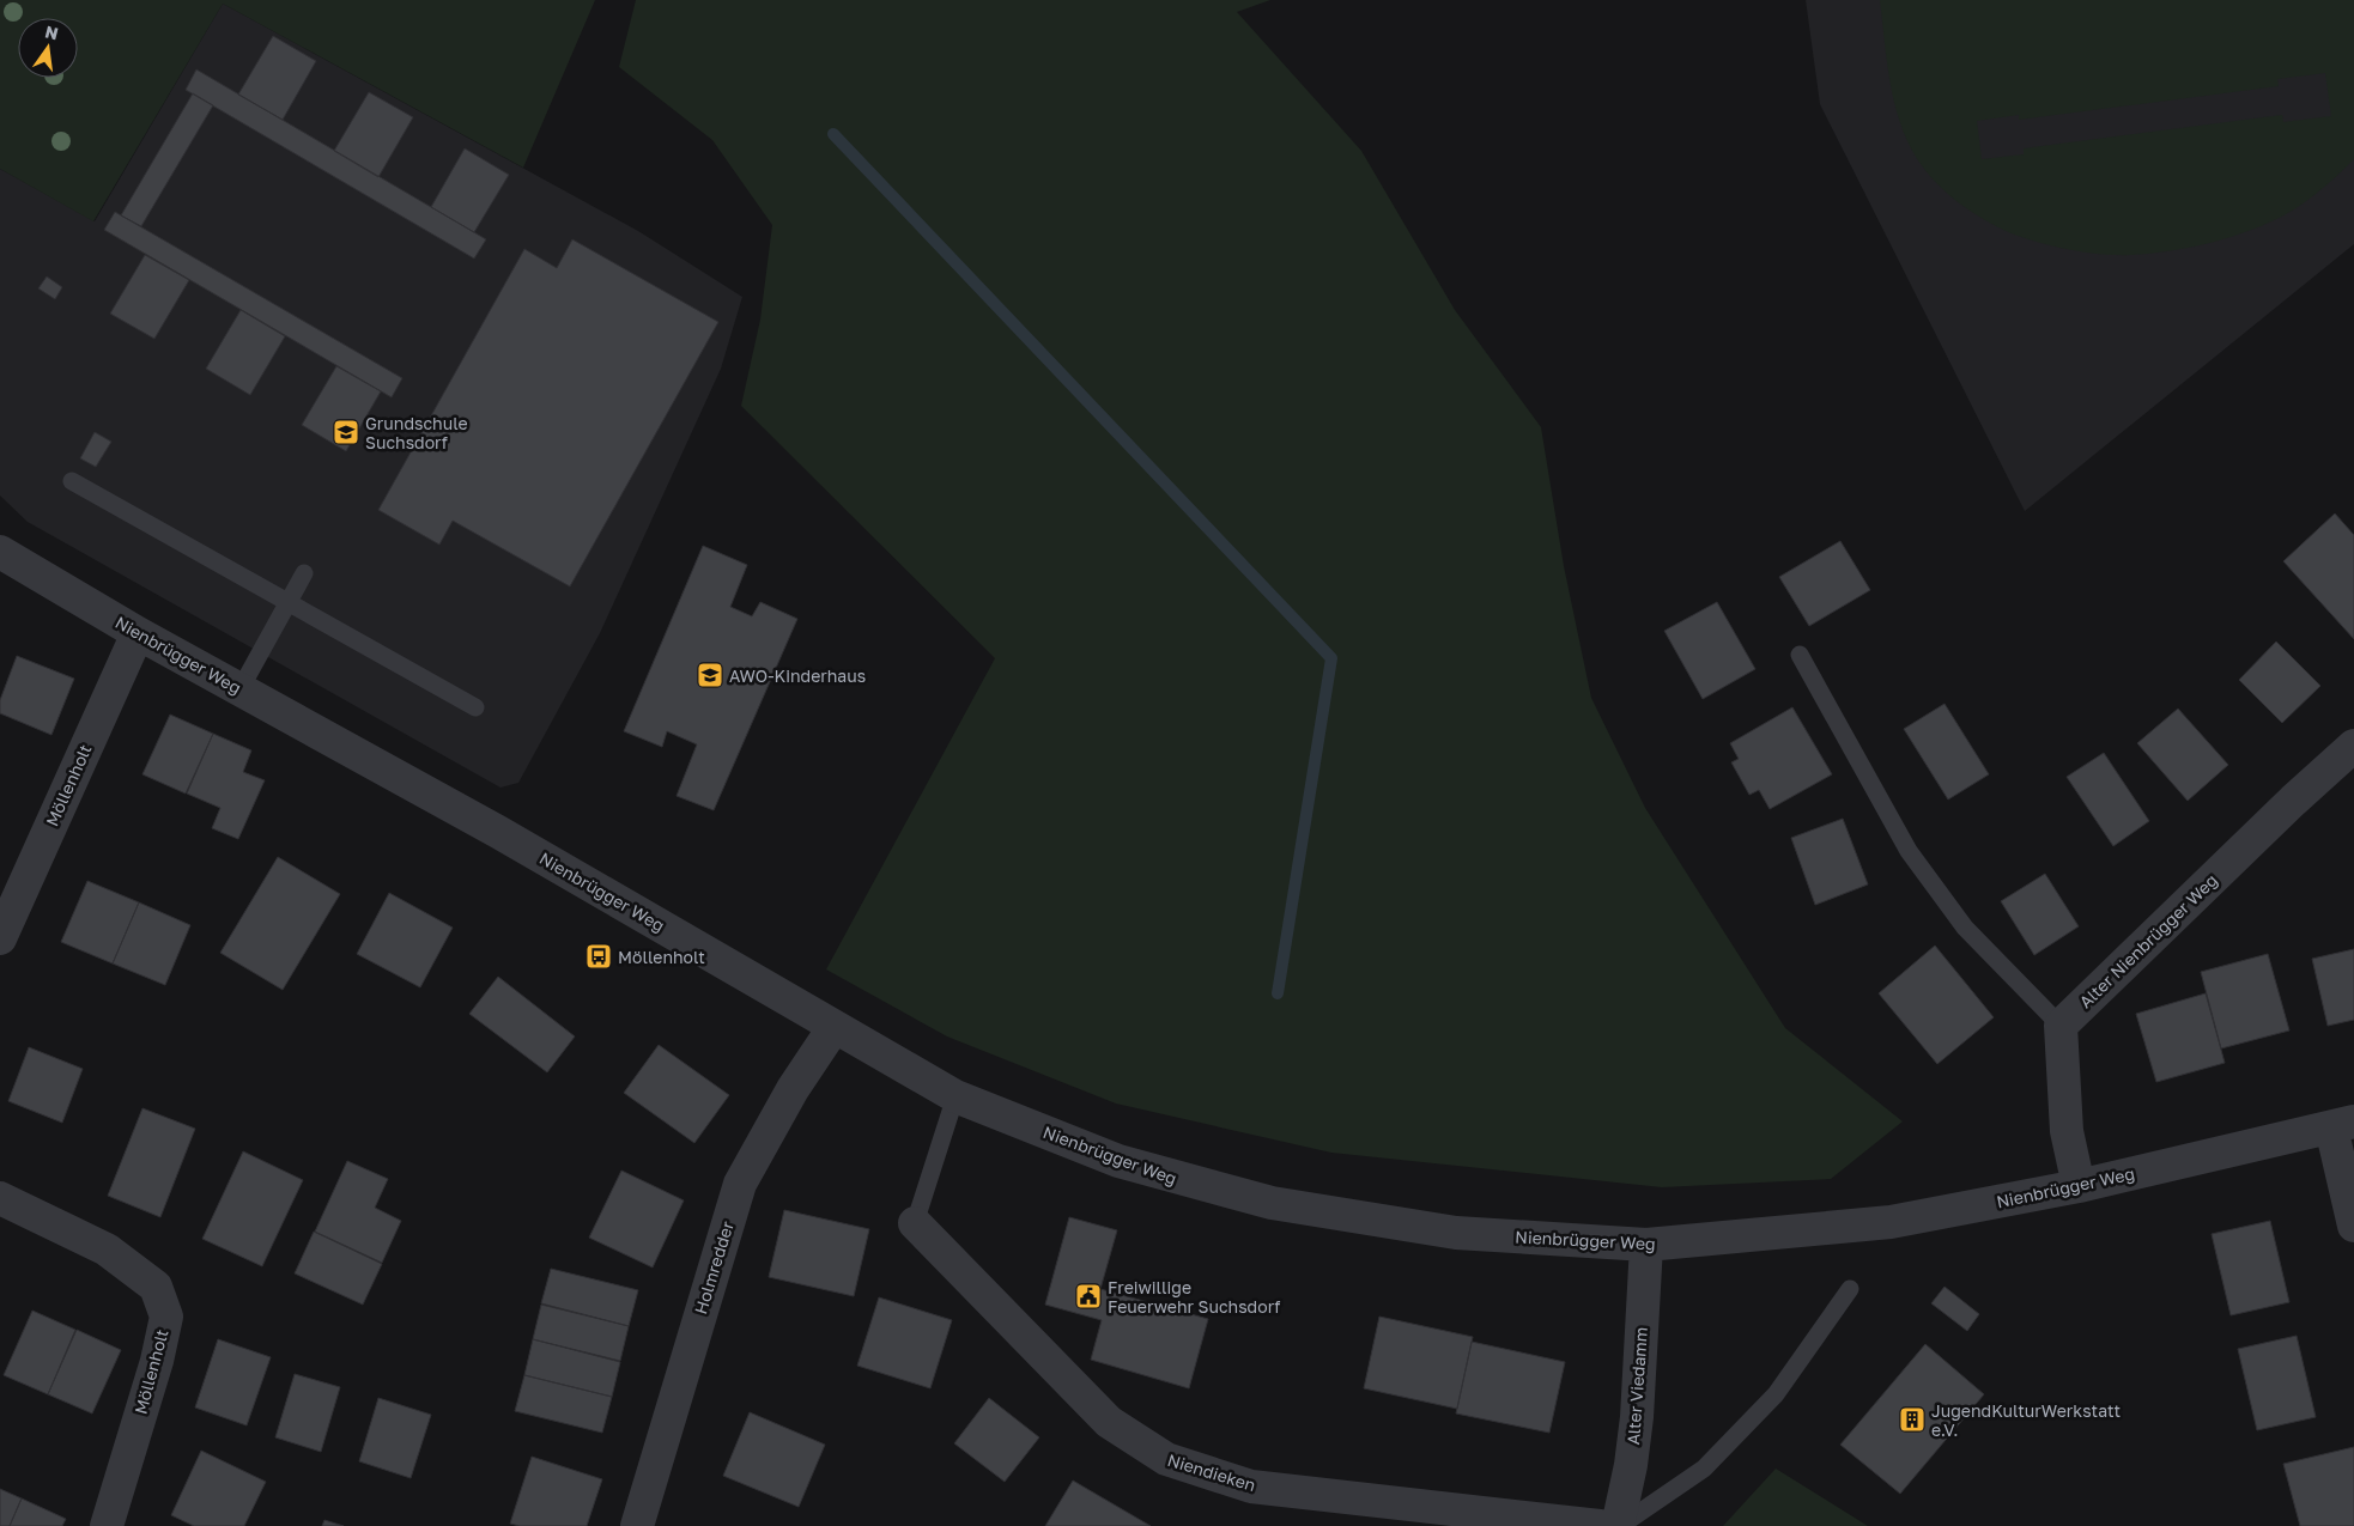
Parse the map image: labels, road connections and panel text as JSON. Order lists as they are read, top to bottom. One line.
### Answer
{"streets":{"street":["Nienbrügger Weg","Möllenholt","Alter Nienbrügger Weg","Holmredder","Alter Viedamm","Niendieken"]},"crossings":[["Nienbrügger Weg","Möllenholt"],["Nienbrügger Weg","Holmredder"],["Nienbrügger Weg","Alter Viedamm"]],"places":{"school or university":["Grundschule Suchsdorf","AWO-Kinderhaus"],"bus stop":["Möllenholt"],"public building":["Freiwillige Feuerwehr Suchsdorf"],"building":["JugendKulturWerkstatt e.V."]},"north":"top"}
